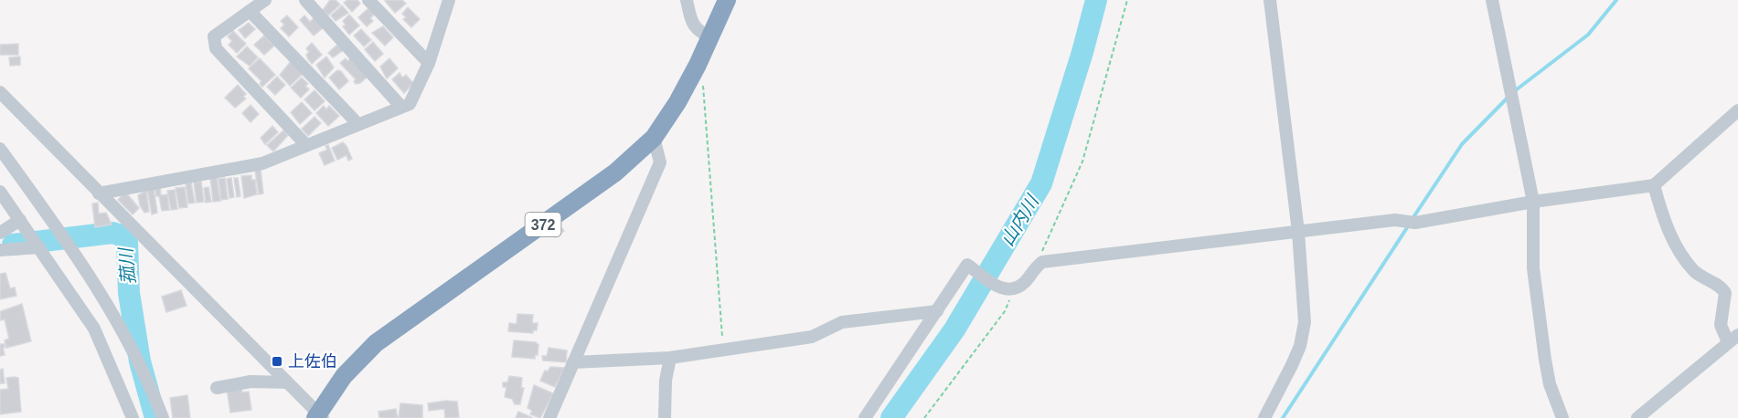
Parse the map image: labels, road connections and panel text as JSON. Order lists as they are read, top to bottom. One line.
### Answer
{"streets":{"highway":["372"]},"water":["山内川","菰川"],"places":{"transit":["上佐伯"]}}
